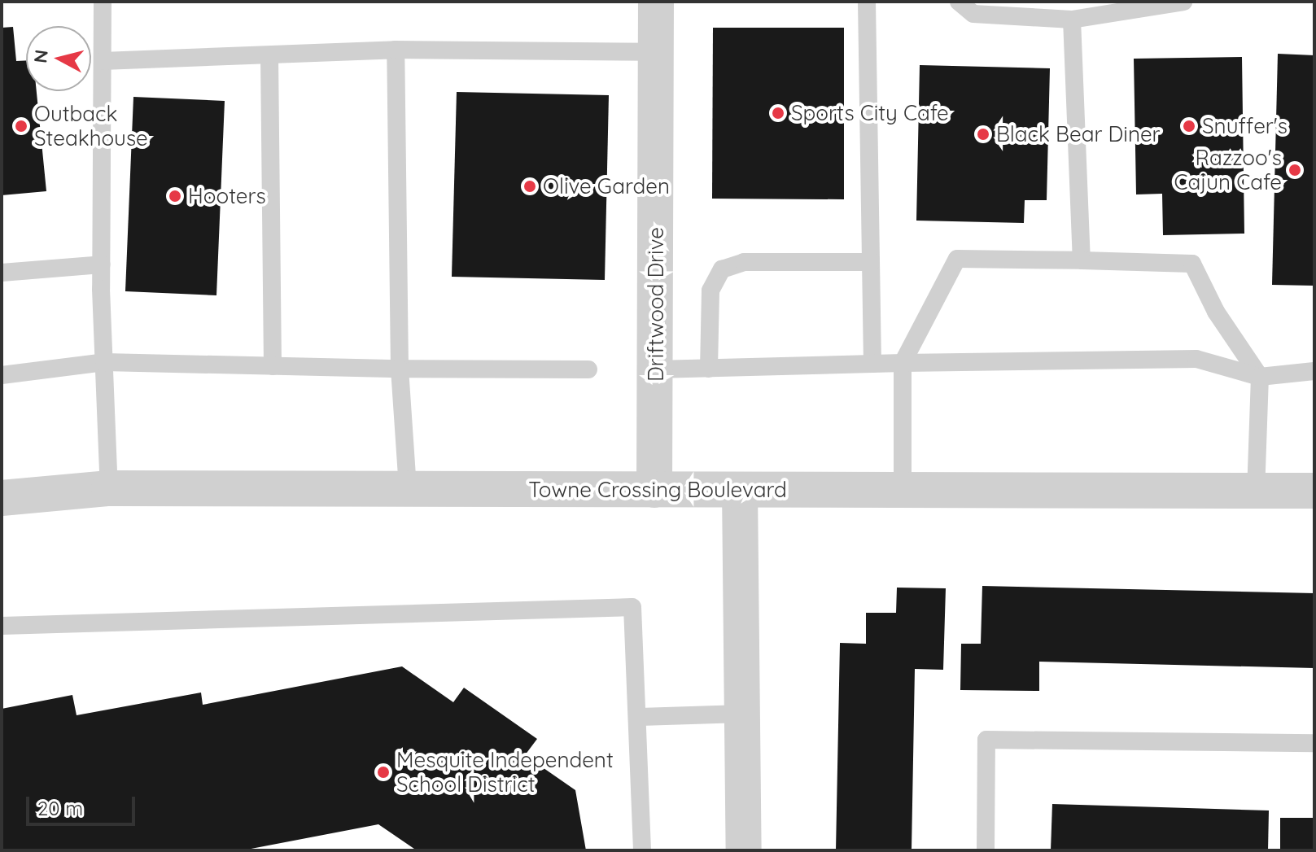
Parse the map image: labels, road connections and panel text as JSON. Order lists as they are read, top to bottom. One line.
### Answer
{"streets":{"street":["Driftwood Drive","Towne Crossing Boulevard"]},"crossings":[["Driftwood Drive","Towne Crossing Boulevard"]],"places":["Sports City Cafe","Outback Steakhouse","Snuffer's","Black Bear Diner","Razzoo's Cajun Cafe","Olive Garden","Hooters","Mesquite Independent School District"],"scale_bar":"20 m","north":"left"}
